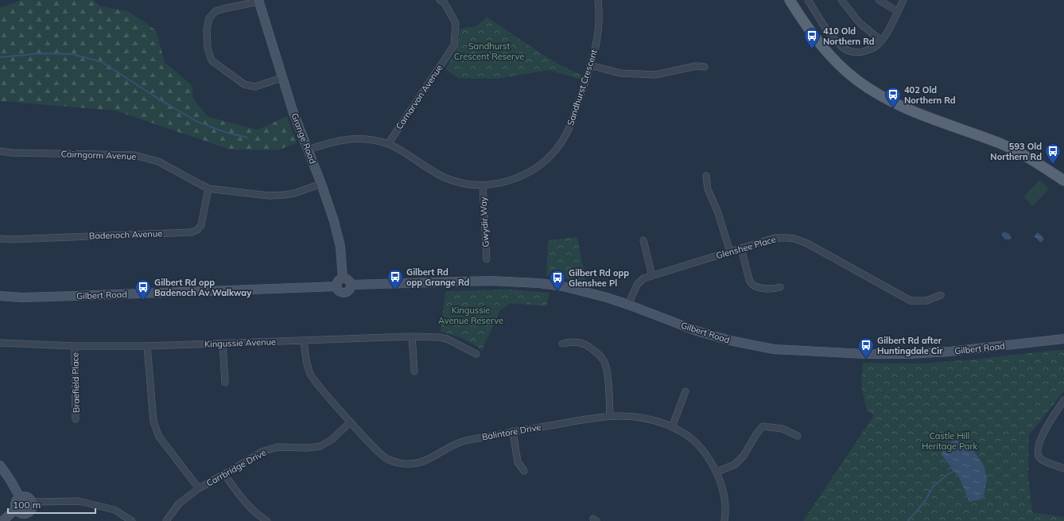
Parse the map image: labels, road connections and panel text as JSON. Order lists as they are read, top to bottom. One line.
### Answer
{"streets":{"main road":["Grange Road","Gilbert Road"],"street":["Sandhurst Crescent","Carnarvon Avenue","Cairngorm Avenue","Gwydir Way","Badenoch Avenue","Glenshee Place","Kingussie Avenue","Braefield Place","Balintore Drive","Carrbridge Drive"]},"crossings":[["Sandhurst Crescent","Carnarvon Avenue"],["Sandhurst Crescent","Grange Road"],["Sandhurst Crescent","Gwydir Way"],["Grange Road","Cairngorm Avenue"],["Grange Road","Gilbert Road"],["Cairngorm Avenue","Badenoch Avenue"],["Glenshee Place","Gilbert Road"],["Kingussie Avenue","Braefield Place"],["Kingussie Avenue","Balintore Drive"],["Balintore Drive","Carrbridge Drive"]],"parks":["Sandhurst Crescent Reserve","Kingussie Avenue Reserve","Castle Hill Heritage Park"],"places":{"bus stop":["410 Old Northern Rd","402 Old Northern Rd","593 Old Northern Rd","Gilbert Rd opp Grange Rd","Gilbert Rd opp Glenshee Pl","Gilbert Rd opp Badenoch Av Walkway","Gilbert Rd after Huntingdale Cir"]},"scale_bar":"100 m"}
